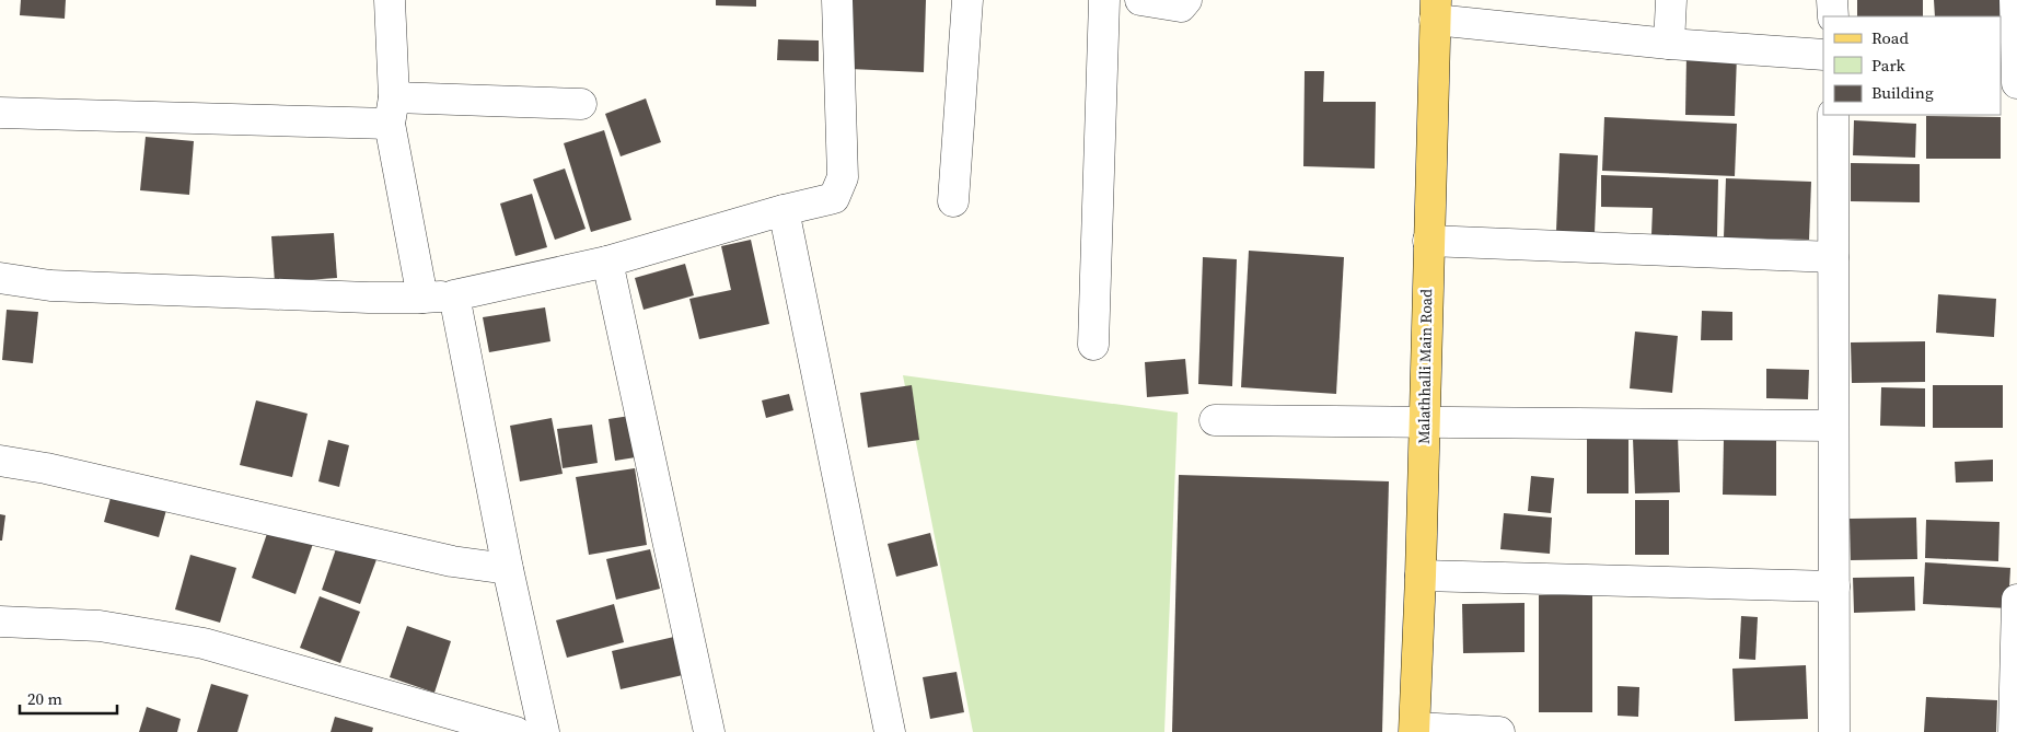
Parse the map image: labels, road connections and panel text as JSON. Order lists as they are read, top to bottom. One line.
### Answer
{"streets":{"main road":["Malathhalli Main Road"]},"legend":["Road","Park","Building"],"scale_bar":"20 m"}
